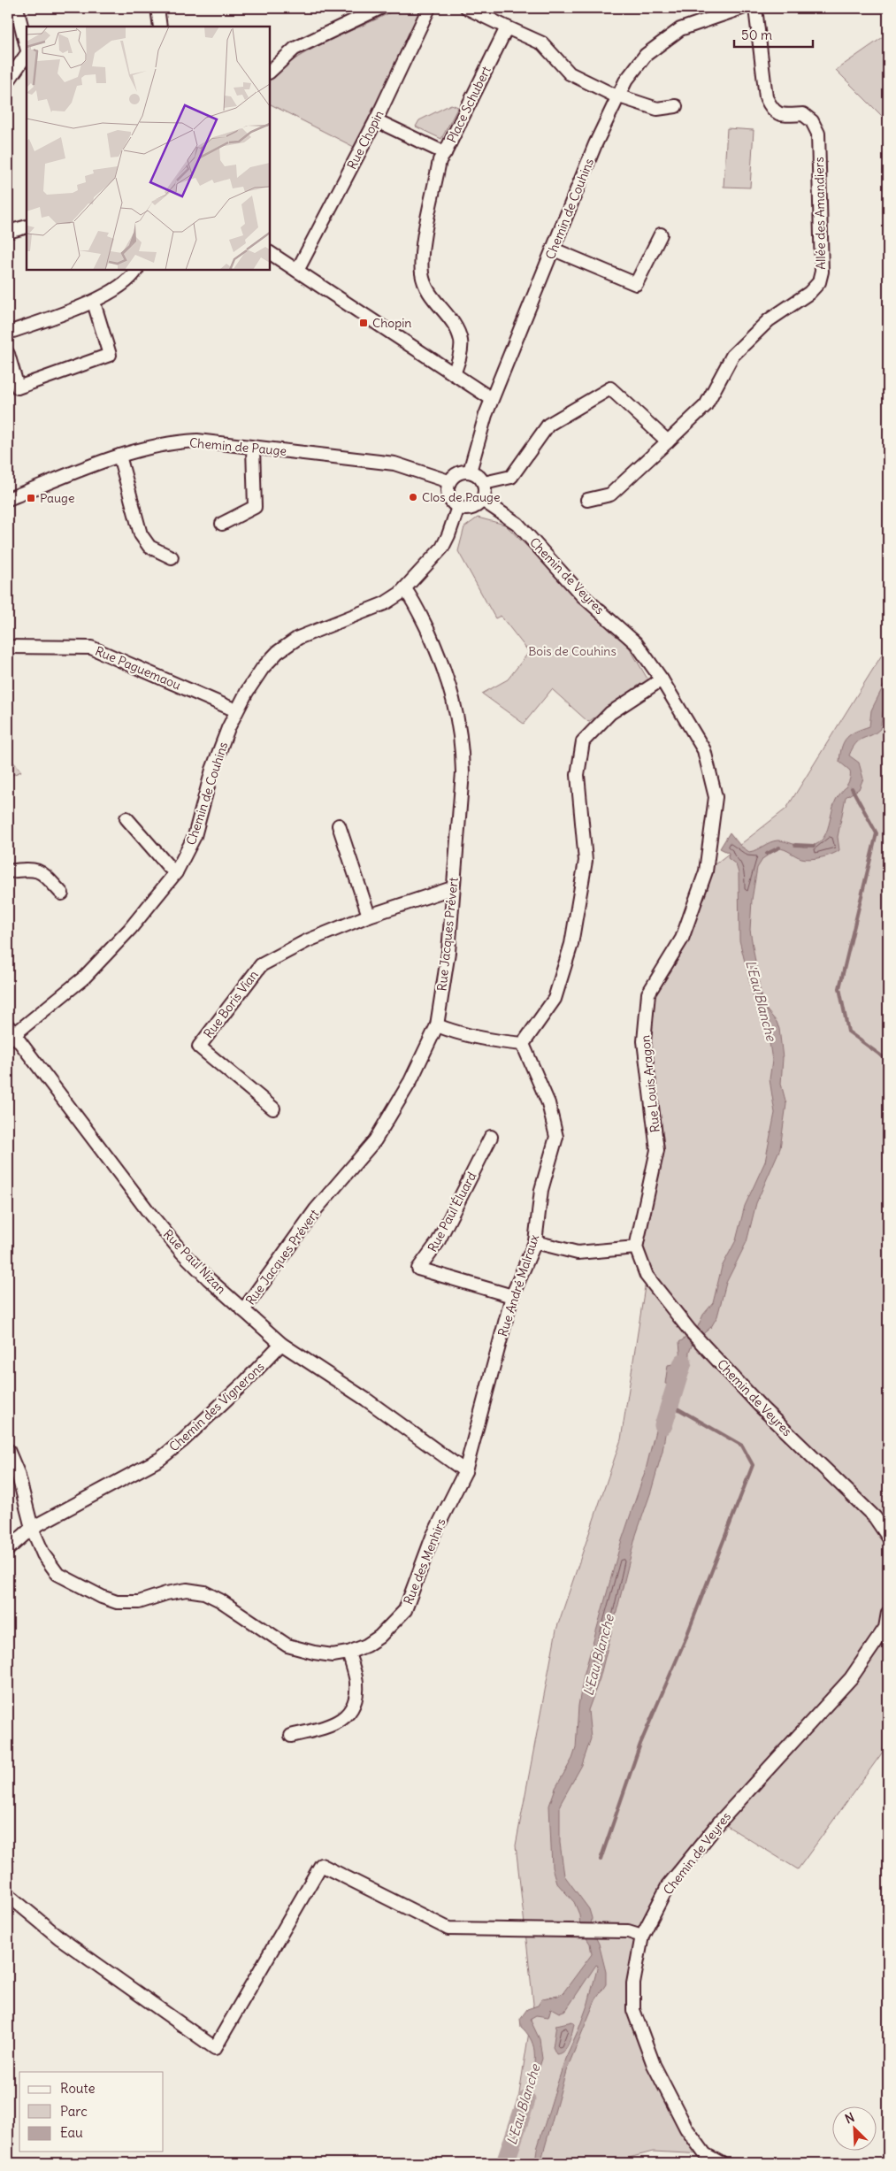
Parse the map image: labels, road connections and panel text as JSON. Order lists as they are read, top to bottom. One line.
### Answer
{"streets":{"street":["Place Schubert","Rue Chopin","Chemin de Couhins","Allée des Amandiers","Chemin de Pauge","Chemin de Veyres","Rue Paguemaou","Rue Jacques Prévert","Rue Boris Vian","Rue Louis Aragon","Rue Paul Éluard","Rue Paul Nizan","Rue André Malraux","Chemin des Vignerons","Rue des Menhirs"]},"crossings":[["Place Schubert","Rue Chopin"],["Chemin de Couhins","Chemin de Pauge"],["Chemin de Couhins","Chemin de Veyres"],["Chemin de Couhins","Rue Paguemaou"],["Chemin de Couhins","Rue Jacques Prévert"],["Chemin de Couhins","Rue Paul Nizan"],["Chemin de Pauge","Chemin de Veyres"],["Chemin de Veyres","Rue Louis Aragon"],["Rue Jacques Prévert","Rue Boris Vian"],["Rue Jacques Prévert","Rue Paul Nizan"],["Rue Paul Éluard","Rue André Malraux"],["Rue Paul Nizan","Rue André Malraux"],["Rue Paul Nizan","Chemin des Vignerons"],["Rue Paul Nizan","Rue des Menhirs"],["Rue André Malraux","Rue des Menhirs"],["Chemin des Vignerons","Rue des Menhirs"]],"water":["L'Eau Blanche"],"parks":["Bois de Couhins"],"places":{"transit":["Chopin","Pauge"],"other":["Clos de Pauge"]},"legend":["Route","Parc","Eau"],"scale_bar":"50 m","north":"top left"}
